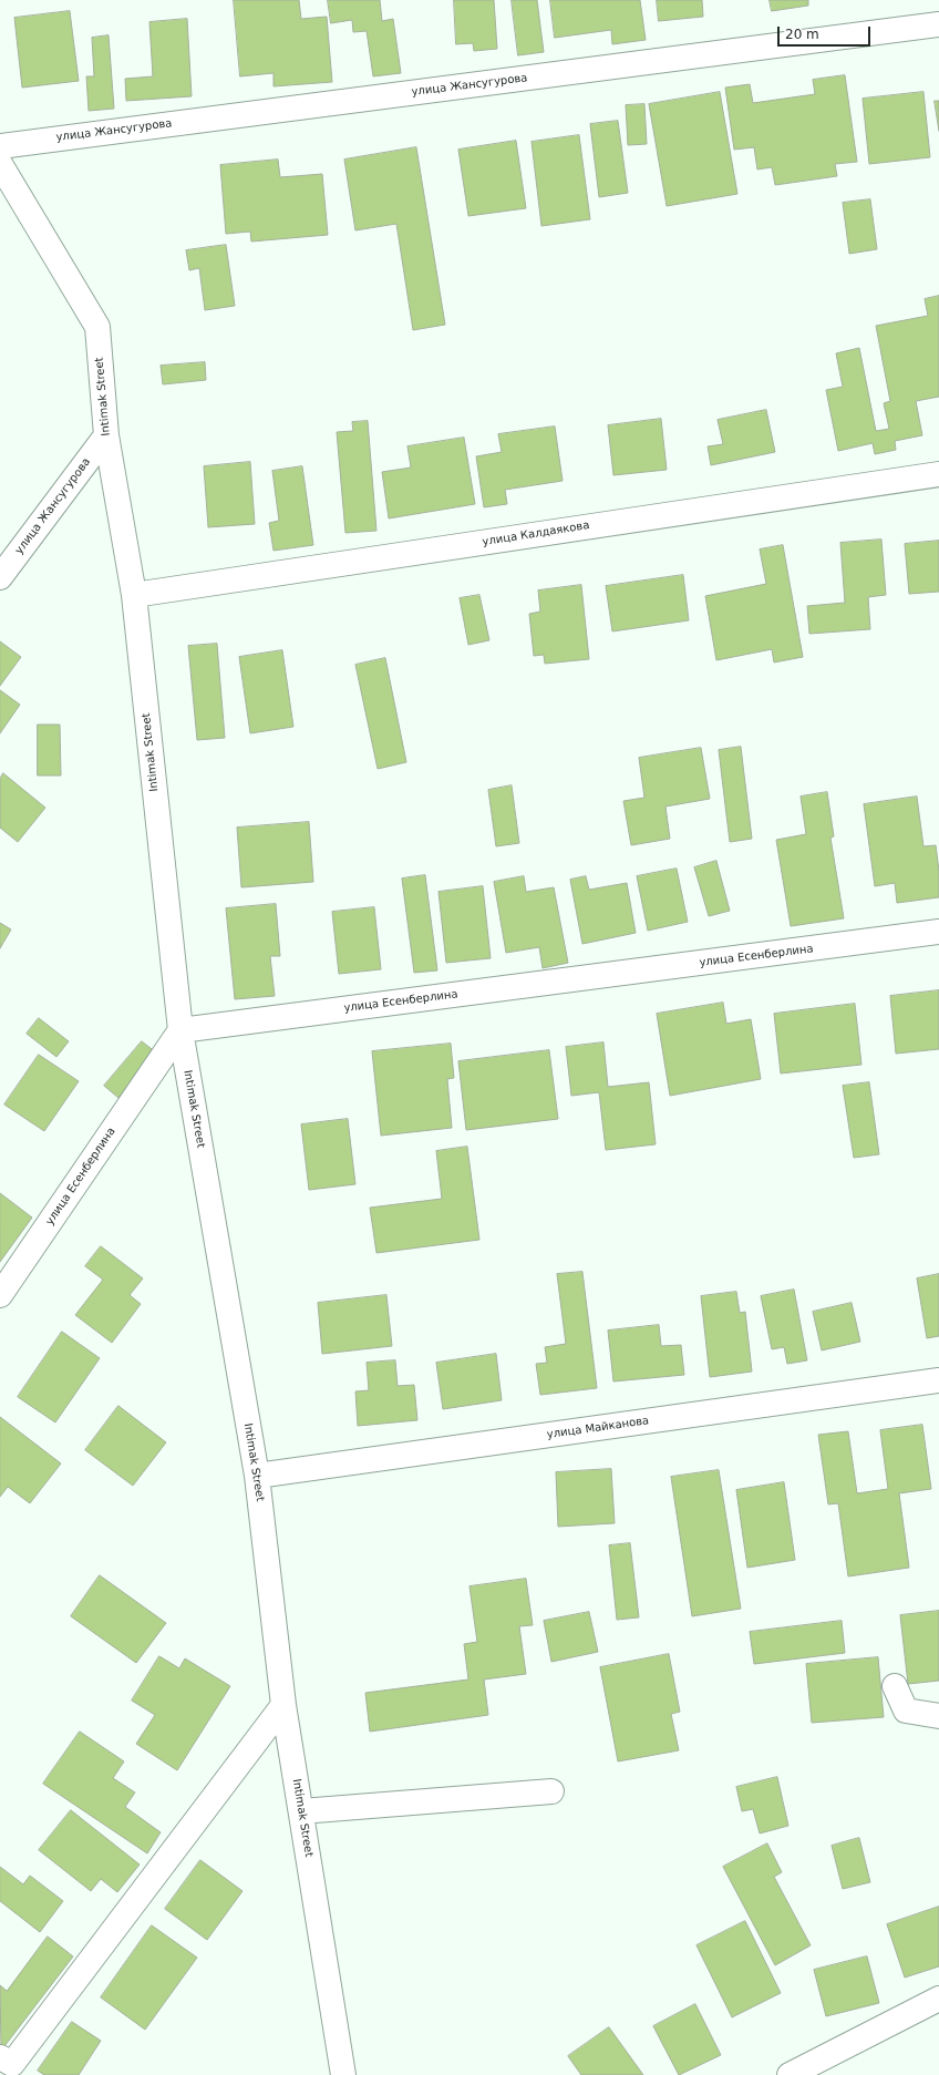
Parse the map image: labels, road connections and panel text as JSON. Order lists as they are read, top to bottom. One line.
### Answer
{"streets":{"street":["улица Жансугурова","Intimak Street","улица Калдаякова","улица Есенберлина","улица Майканова"]},"crossings":[["улица Жансугурова","Intimak Street"],["Intimak Street","улица Калдаякова"],["Intimak Street","улица Есенберлина"],["Intimak Street","улица Майканова"]],"scale_bar":"20 m"}
